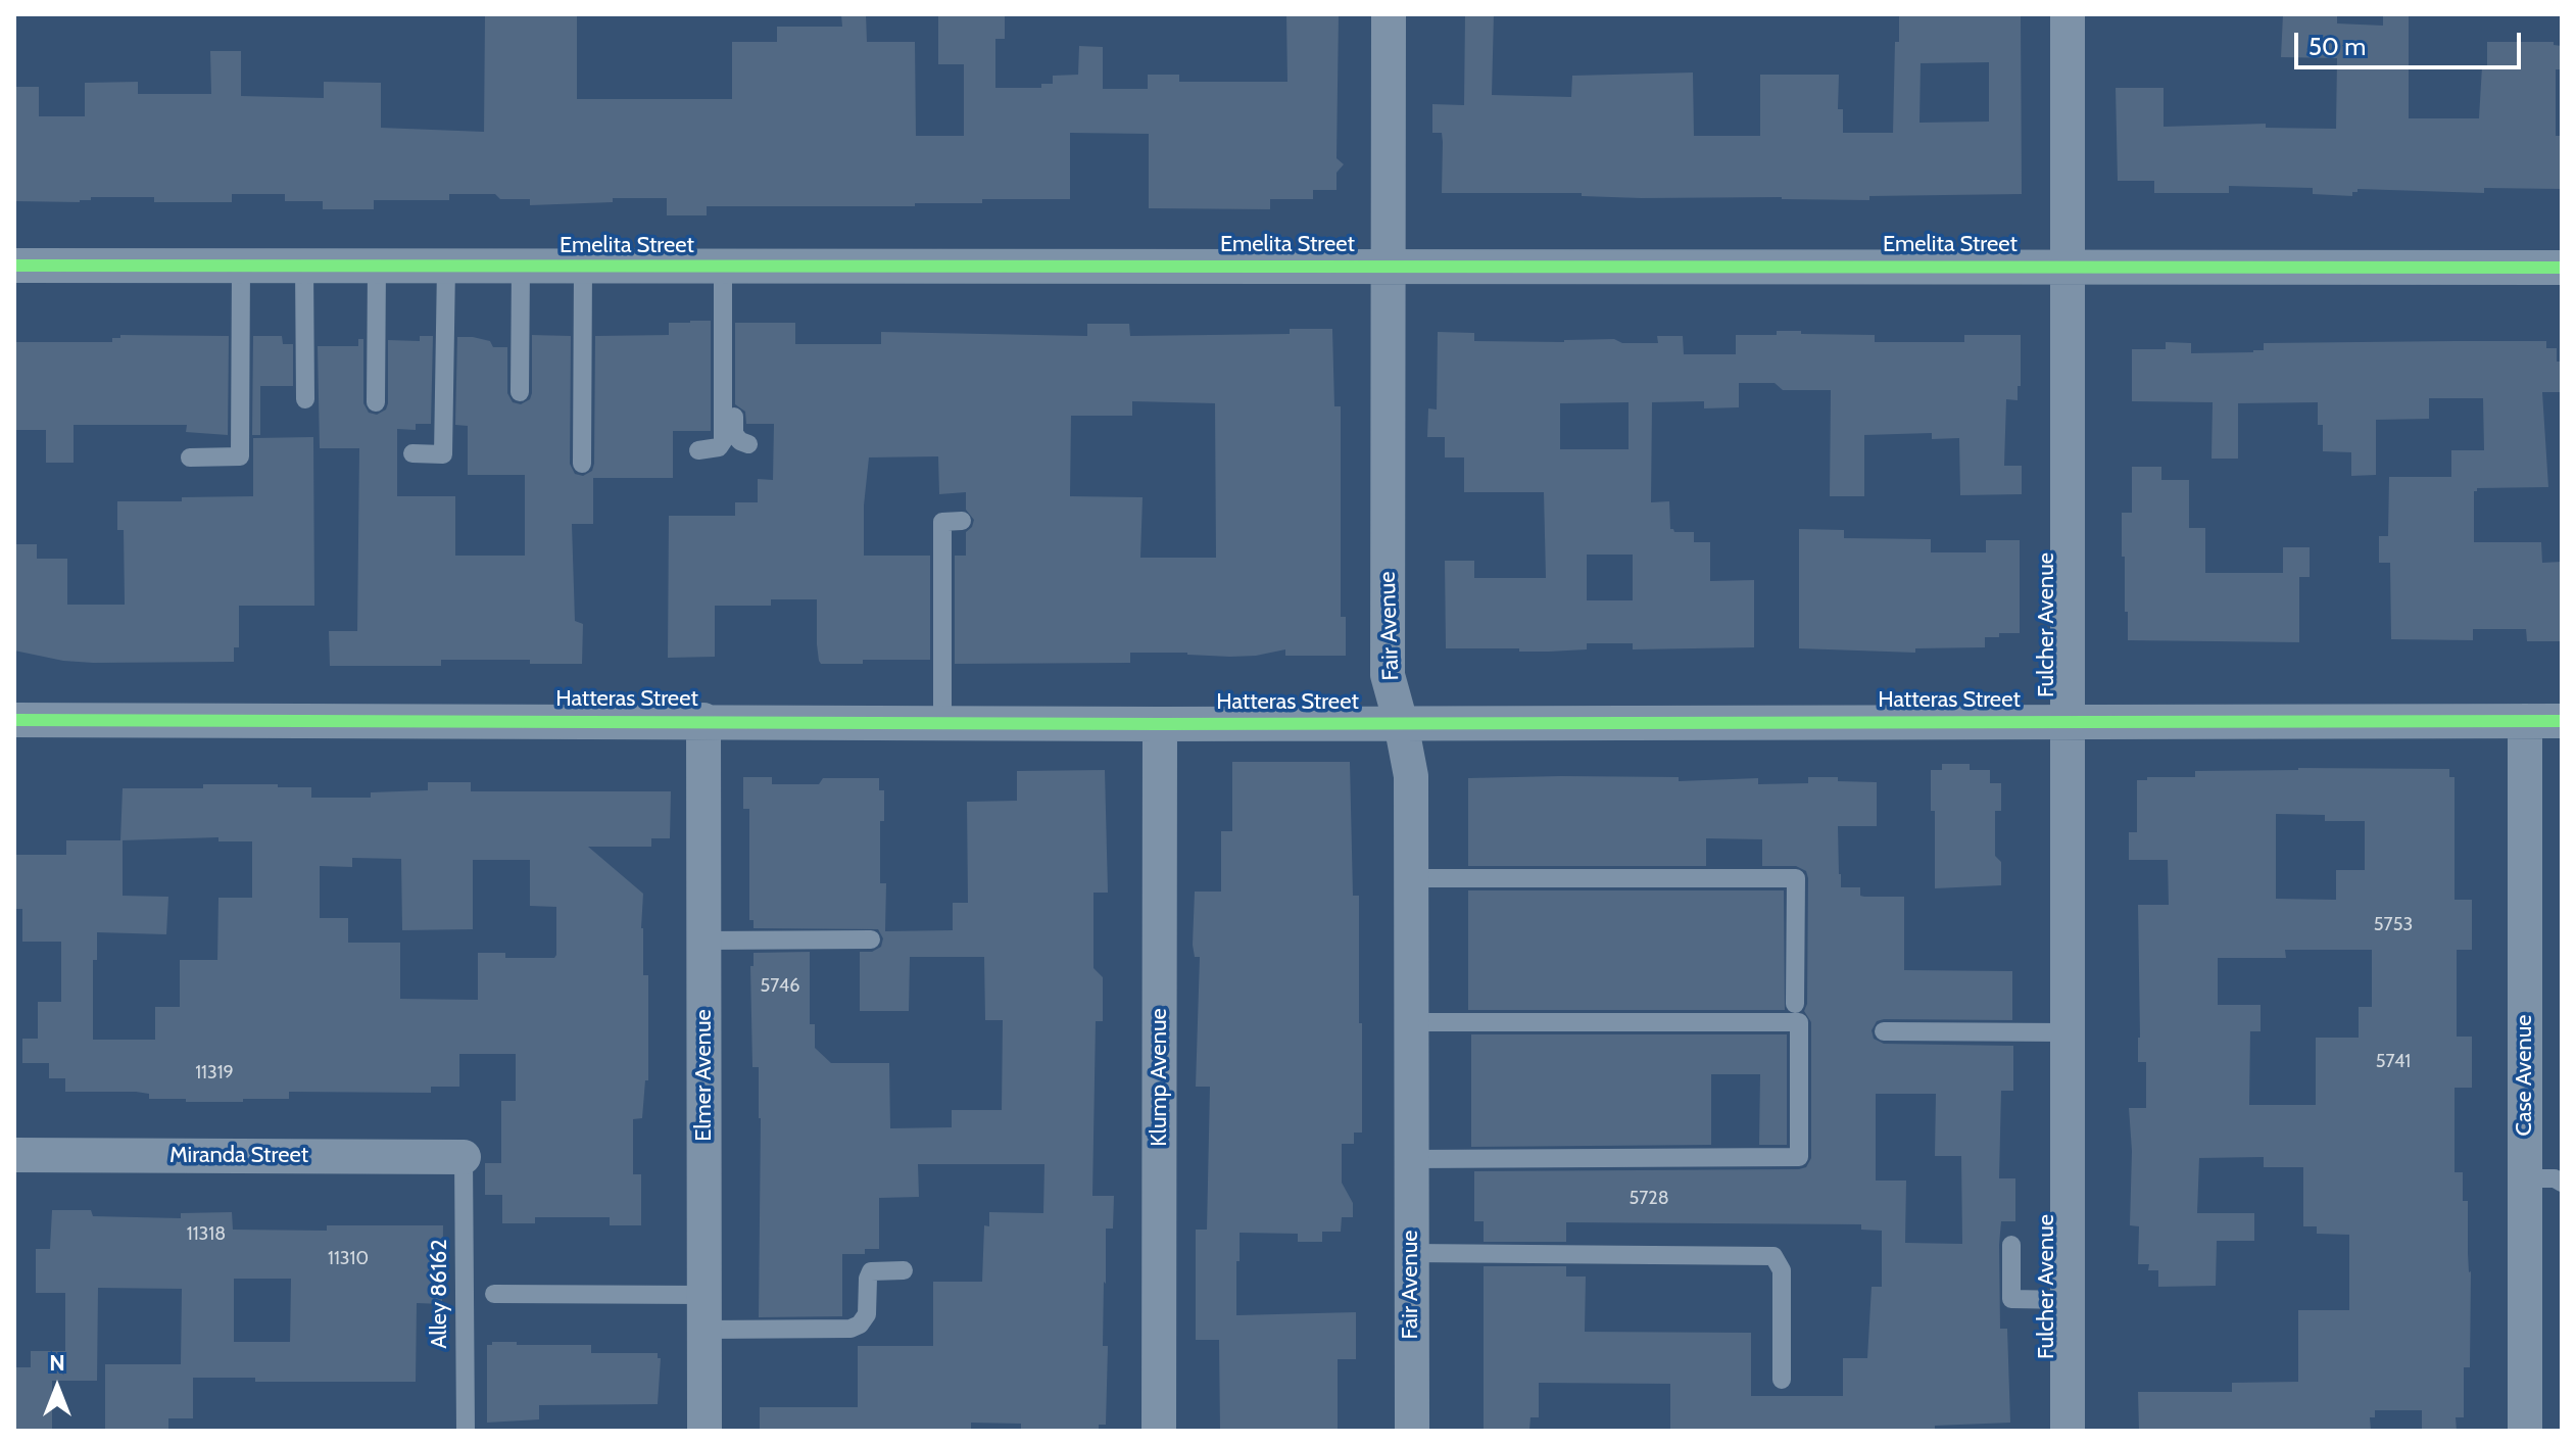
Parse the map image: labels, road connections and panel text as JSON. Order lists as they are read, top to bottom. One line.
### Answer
{"streets":{"street":["Emelita Street","Fulcher Avenue","Fair Avenue","Hatteras Street","Elmer Avenue","Case Avenue","Klump Avenue","Miranda Street"],"lane":["Alley 86162"]},"crossings":[["Emelita Street","Fulcher Avenue"],["Emelita Street","Fair Avenue"],["Fulcher Avenue","Hatteras Street"],["Fair Avenue","Hatteras Street"],["Hatteras Street","Elmer Avenue"],["Hatteras Street","Case Avenue"],["Hatteras Street","Klump Avenue"],["Miranda Street","Alley 86162"]],"house_numbers":["5753","5746","5741","11319","5728","11318","11310"],"scale_bar":"50 m","north":"top"}
